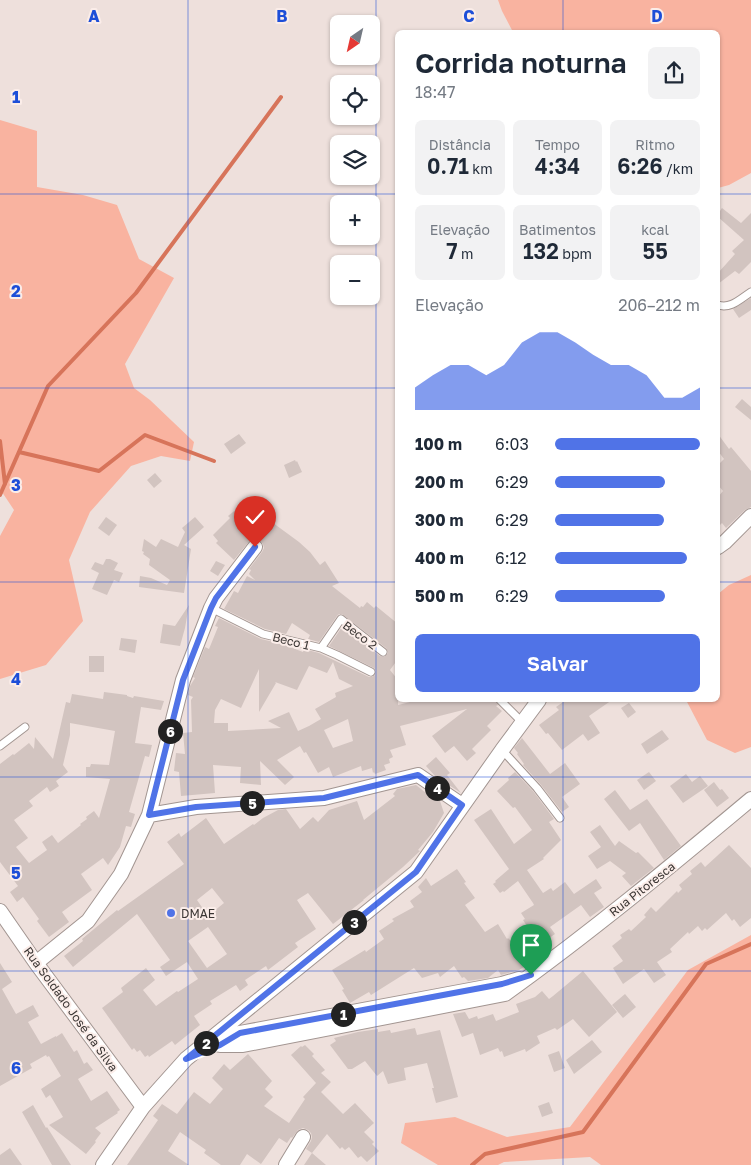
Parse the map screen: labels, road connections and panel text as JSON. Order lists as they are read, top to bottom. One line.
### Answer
{"streets":{"street":["Rua Pitoresca","Rua Soldado José da Silva"],"lane":["Beco 2","Beco 1"]},"crossings":[["Beco 2","Beco 1"]],"places":["DMAE"],"north":"bottom left","page":{"map_buttons":["+","−"],"heading":["Corrida noturna","18:47"],"stats":[["Distância","0.71 km"],["Tempo","4:34"],["Ritmo","6:26 /km"],["Elevação","7 m"],["Batimentos","132 bpm"],["kcal","55"]],"chart":["Elevação","206–212 m"],"list":[{"name":"100 m","note":"6:03"},{"name":"200 m","note":"6:29"},{"name":"300 m","note":"6:29"},{"name":"400 m","note":"6:12"},{"name":"500 m","note":"6:29"}],"buttons":"Salvar","pins":["6","4","5","3","1","2"]},"grid":{"columns":["A","B","C","D"],"rows":["1","2","3","4","5","6"]}}
